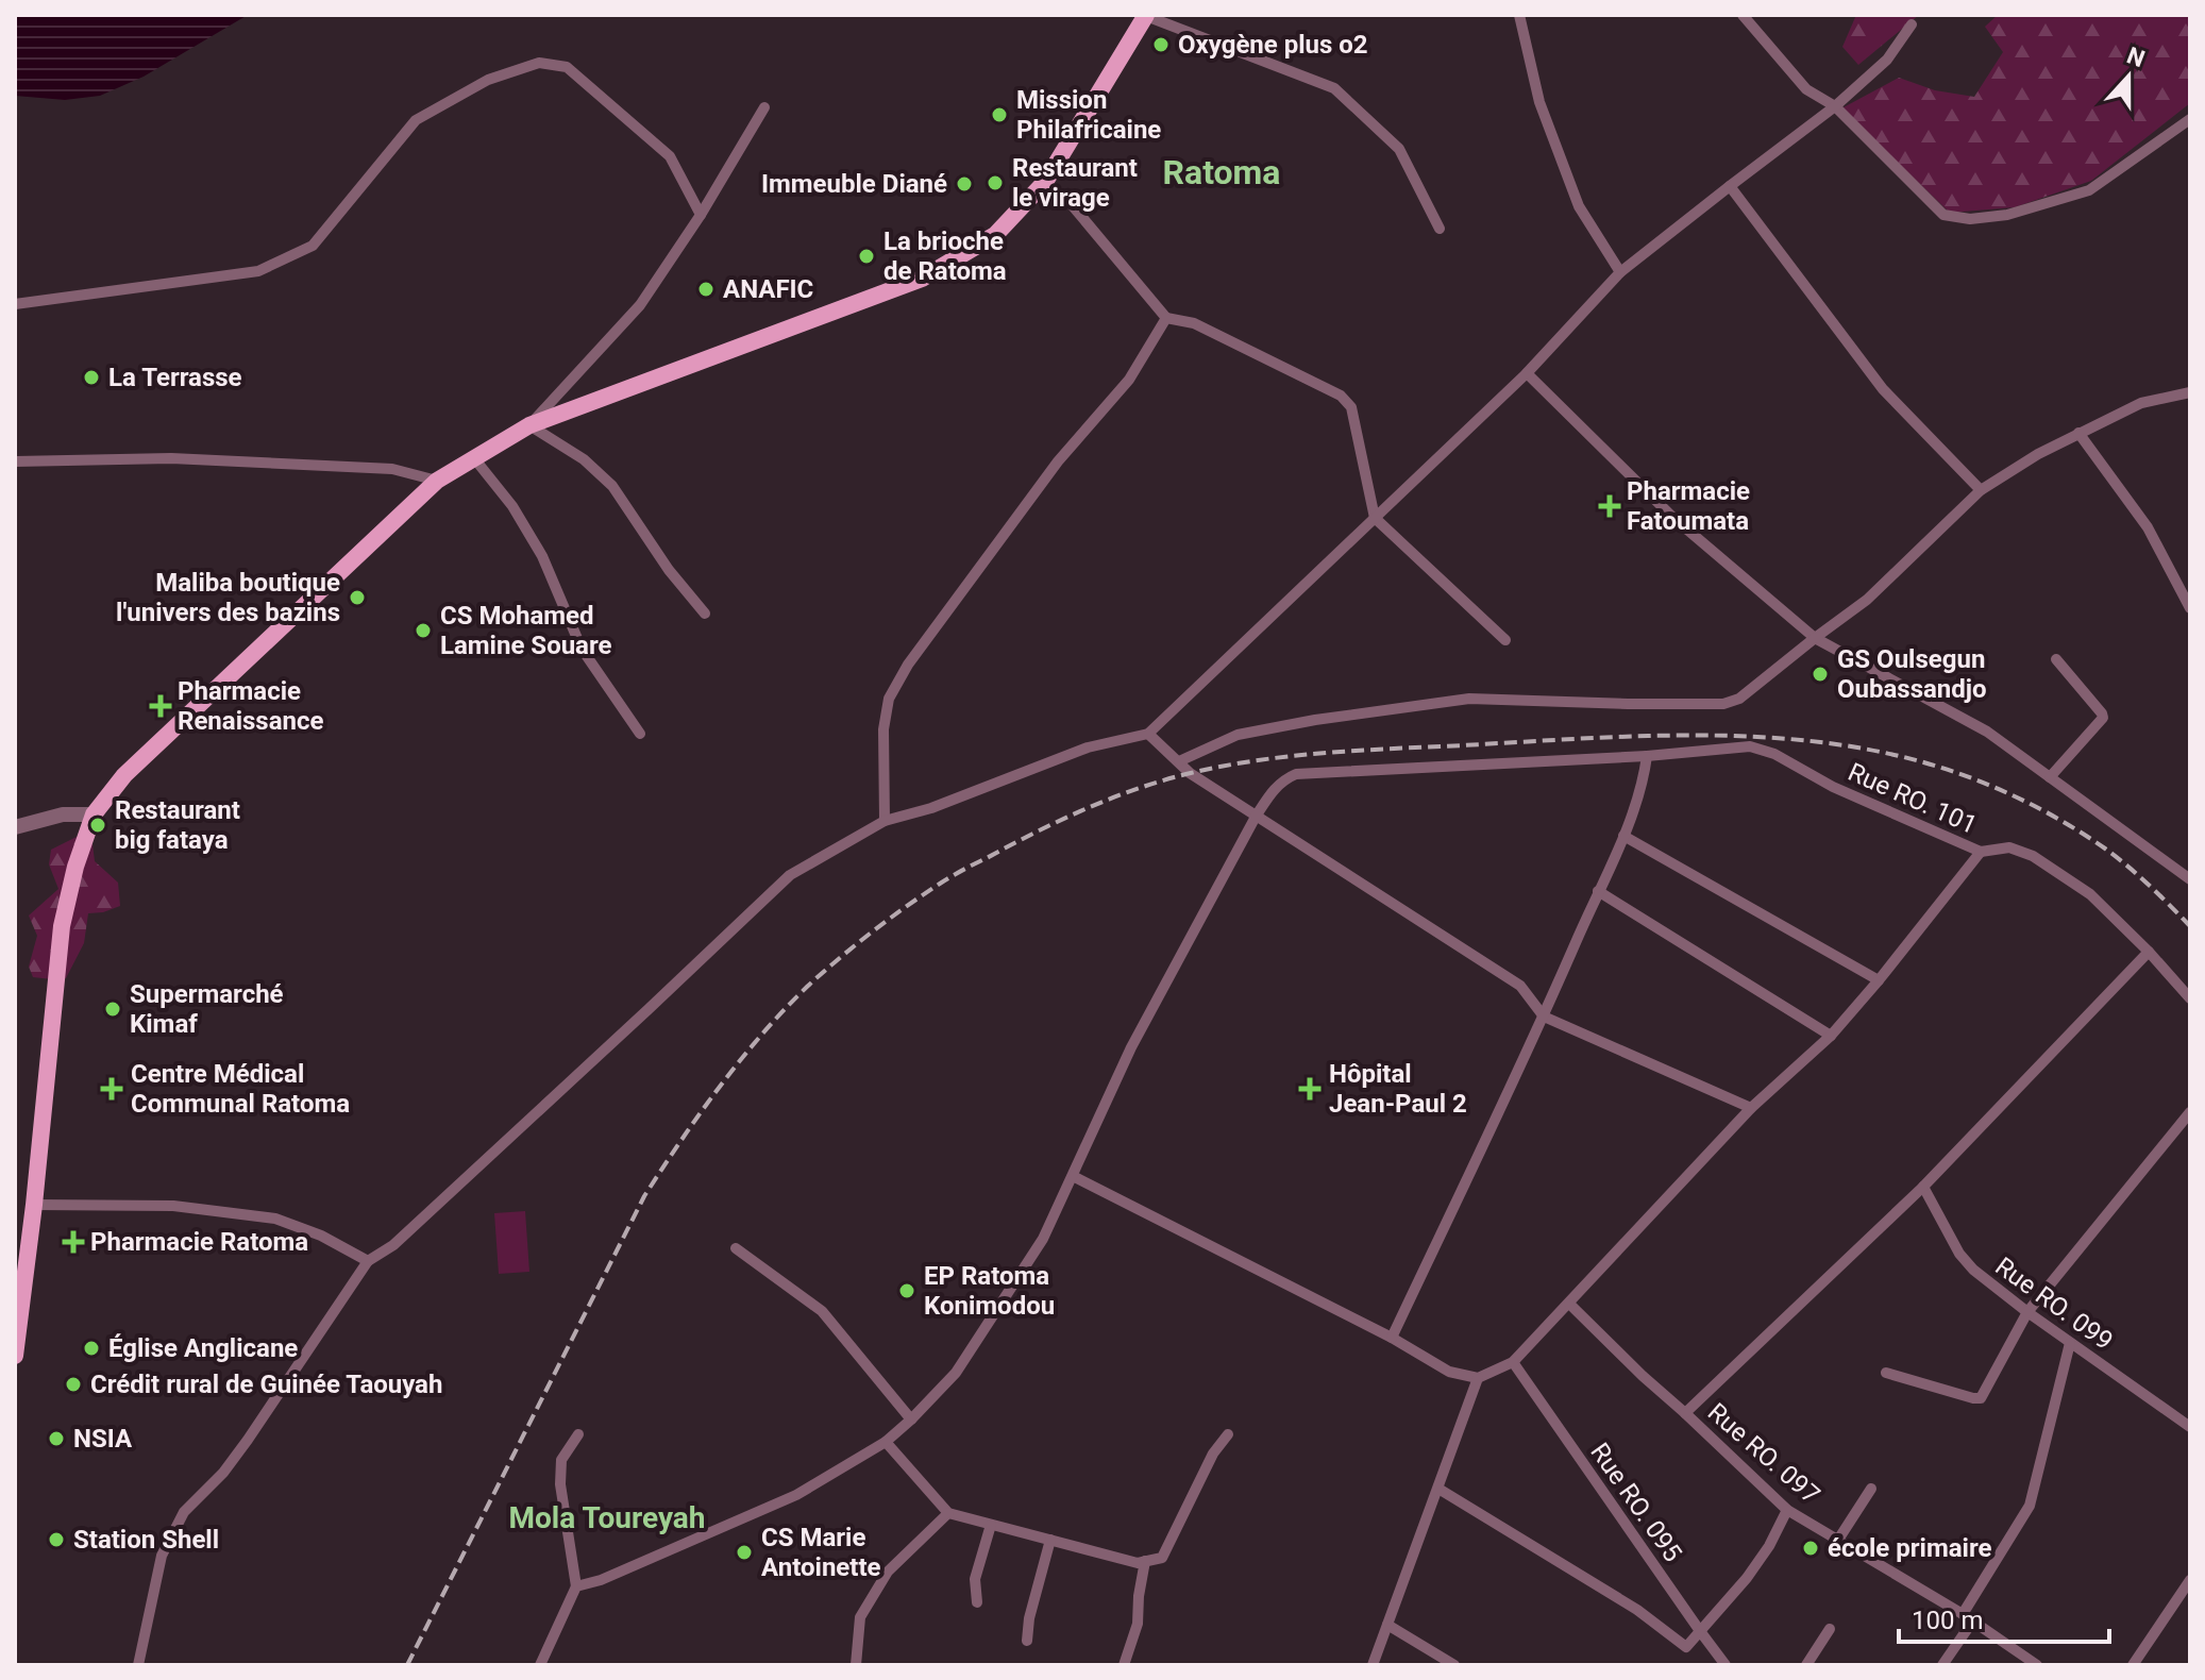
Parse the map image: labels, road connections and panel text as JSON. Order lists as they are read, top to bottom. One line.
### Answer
{"streets":{"street":["Rue RO. 101","Rue RO. 099","Rue RO. 097","Rue RO. 095"]},"districts":["Ratoma","Mola Toureyah"],"places":{"other":["Oxygène plus o2","Mission Philafricaine","Restaurant le virage","Immeuble Diané","La brioche de Ratoma","ANAFIC","La Terrasse","Maliba boutique l'univers des bazins","CS Mohamed Lamine Souare","GS Oulsegun Oubassandjo","Restaurant big fataya","Supermarché Kimaf","EP Ratoma Konimodou","Église Anglicane","Crédit rural de Guinée Taouyah","NSIA","Station Shell","école primaire","CS Marie Antoinette"],"health":["Pharmacie Fatoumata","Pharmacie Renaissance","Centre Médical Communal Ratoma","Hôpital Jean-Paul 2","Pharmacie Ratoma"]},"scale_bar":"100 m","north":"top"}
